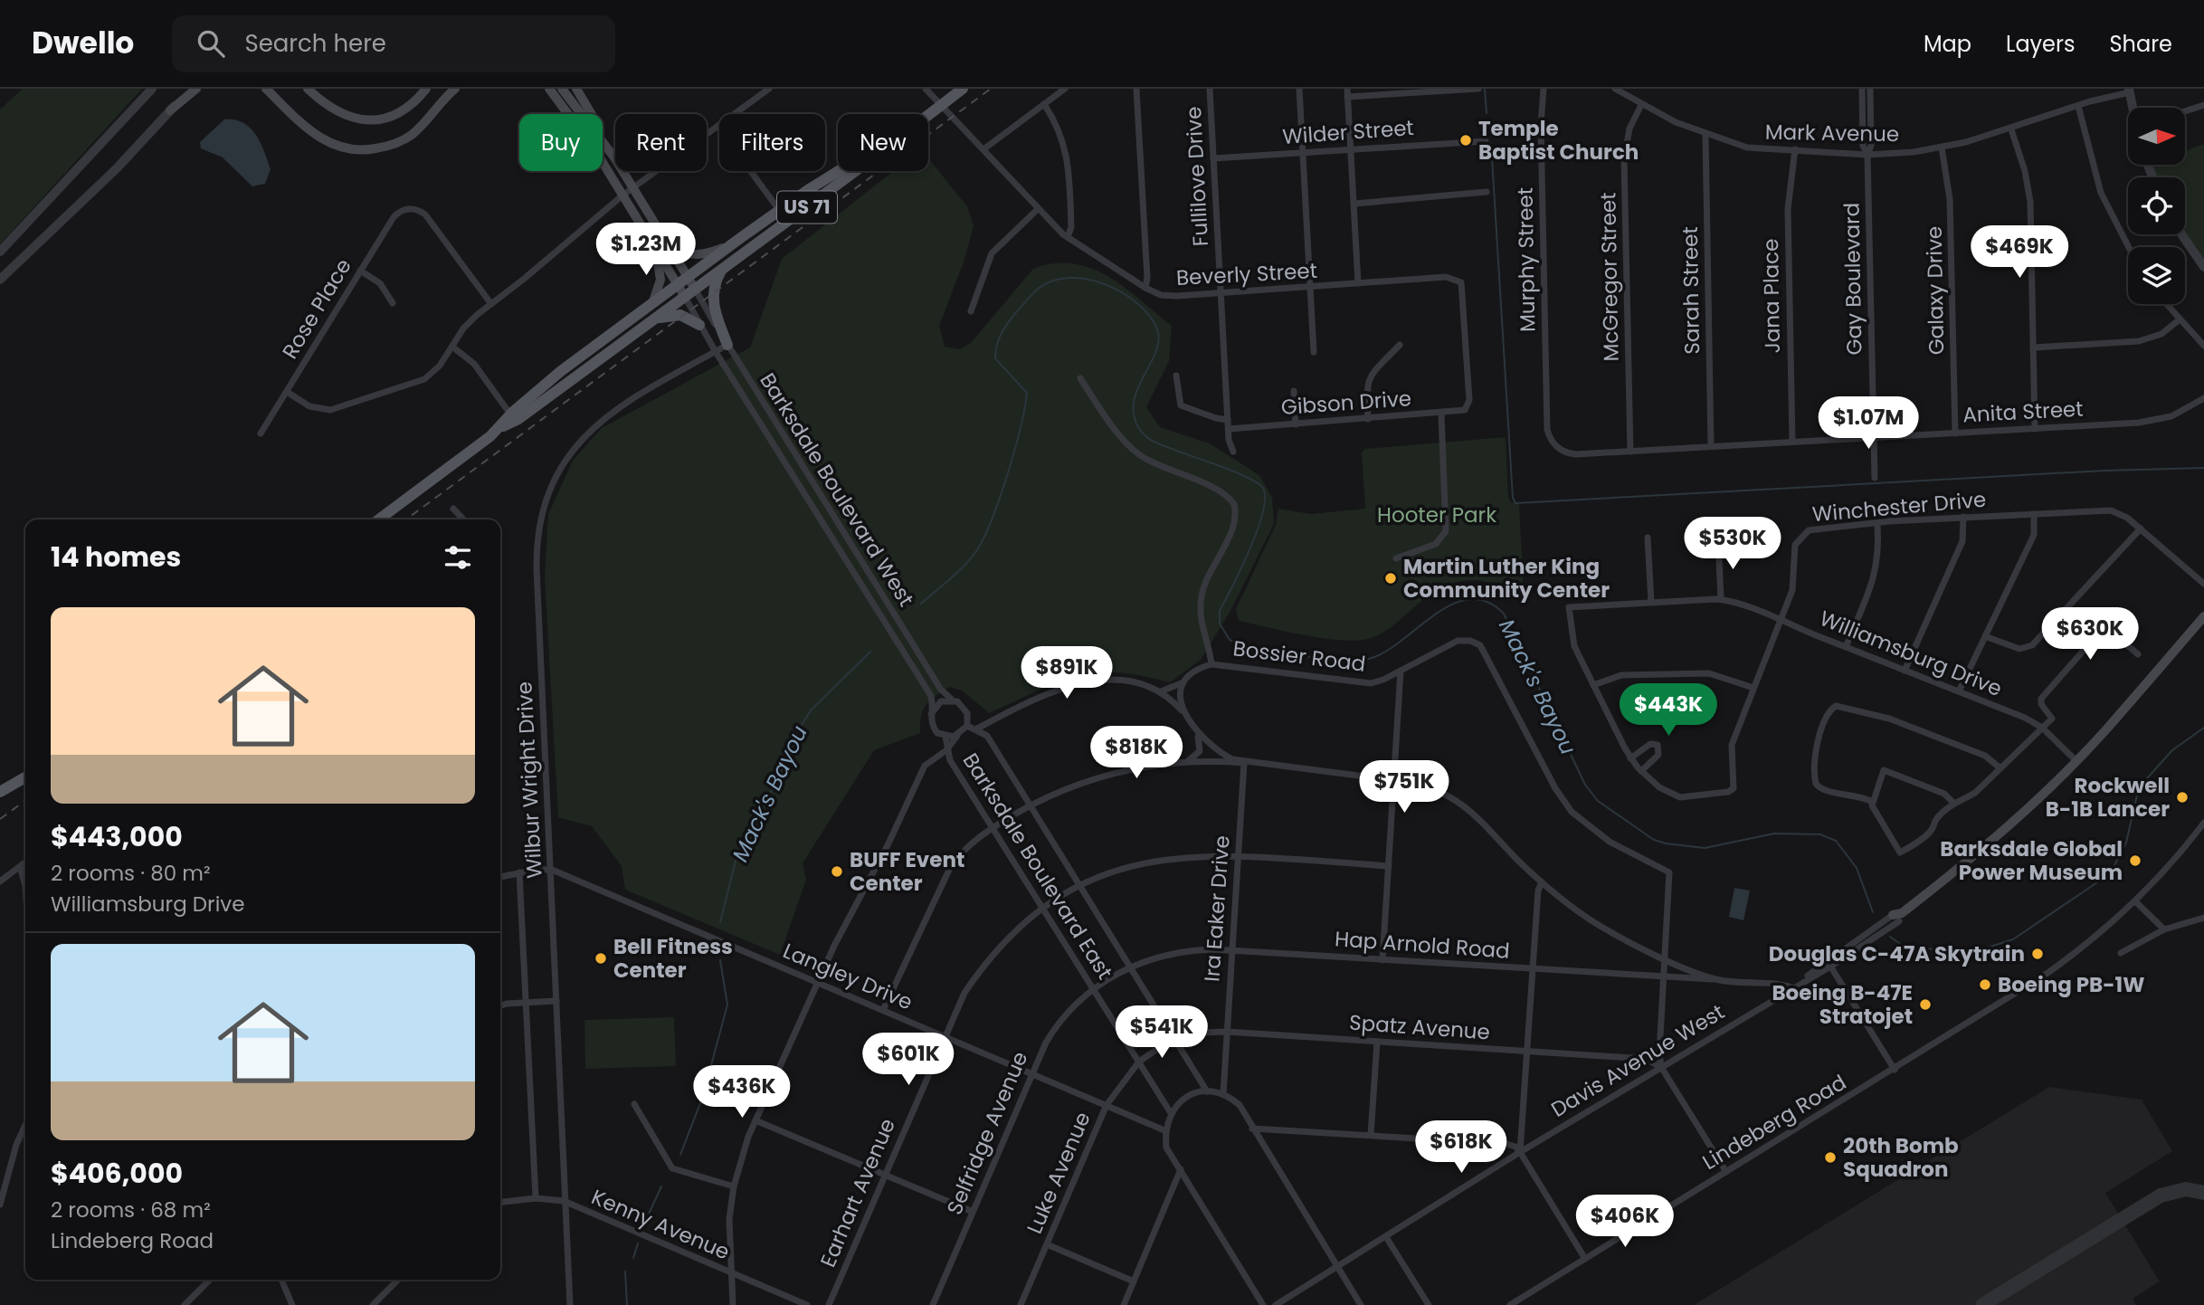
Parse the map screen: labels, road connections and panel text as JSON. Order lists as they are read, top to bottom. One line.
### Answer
{"streets":{"main road":["US 71"],"street":["Wilder Street","Mark Avenue","Fullilove Drive","Murphy Street","Beverly Street","McGregor Street","Gay Boulevard","Sarah Street","Galaxy Drive","Jana Place","Rose Place","Gibson Drive","Anita Street","Barksdale Boulevard West","Winchester Drive","Williamsburg Drive","Bossier Road","Wilbur Wright Drive","Barksdale Boulevard East","Ira Eaker Drive","Hap Arnold Road","Langley Drive","Spatz Avenue","Davis Avenue West","Lindeberg Road","Selfridge Avenue","Luke Avenue","Earhart Avenue","Kenny Avenue"]},"crossings":[["Wilder Street","Fullilove Drive"],["Mark Avenue","McGregor Street"],["Mark Avenue","Gay Boulevard"],["Mark Avenue","Sarah Street"],["Mark Avenue","Galaxy Drive"],["Mark Avenue","Jana Place"],["Fullilove Drive","Beverly Street"],["Fullilove Drive","Gibson Drive"],["US 71","Beverly Street"],["US 71","Barksdale Boulevard West"],["Murphy Street","Anita Street"],["Beverly Street","Gibson Drive"],["McGregor Street","Anita Street"],["Gay Boulevard","Anita Street"],["Sarah Street","Anita Street"],["Galaxy Drive","Anita Street"],["Jana Place","Anita Street"],["Barksdale Boulevard West","Wilbur Wright Drive"],["Barksdale Boulevard West","Barksdale Boulevard East"],["Winchester Drive","Williamsburg Drive"],["Wilbur Wright Drive","Langley Drive"],["Wilbur Wright Drive","Kenny Avenue"],["Barksdale Boulevard East","Selfridge Avenue"],["Barksdale Boulevard East","Luke Avenue"],["Barksdale Boulevard East","Earhart Avenue"],["Ira Eaker Drive","Hap Arnold Road"],["Ira Eaker Drive","Spatz Avenue"],["Ira Eaker Drive","Earhart Avenue"],["Hap Arnold Road","Selfridge Avenue"],["Langley Drive","Selfridge Avenue"],["Langley Drive","Luke Avenue"],["Langley Drive","Earhart Avenue"],["Spatz Avenue","Davis Avenue West"],["Spatz Avenue","Luke Avenue"]],"water":["Mack's Bayou"],"parks":["Hooter Park"],"places":["Temple Baptist Church","Martin Luther King Community Center","Rockwell B-1B Lancer","Barksdale Global Power Museum","BUFF Event Center","Douglas C-47A Skytrain","Bell Fitness Center","Boeing PB-1W","Boeing B-47E Stratojet","20th Bomb Squadron"],"north":"right","page":{"header":"Dwello","search":"Search here","nav":["Map","Layers","Share"],"chip":["Buy","Rent","Filters","New"],"price":["$1.23M","$469K","$1.07M","$530K","$630K","$891K","$443K","$818K","$751K","$541K","$601K","$436K","$618K","$406K"],"heading":"14 homes","list":[{"name":"$443,000","note":"2 rooms · 80 m² · Williamsburg Drive"},{"name":"$406,000","note":"2 rooms · 68 m² · Lindeberg Road"}]}}
